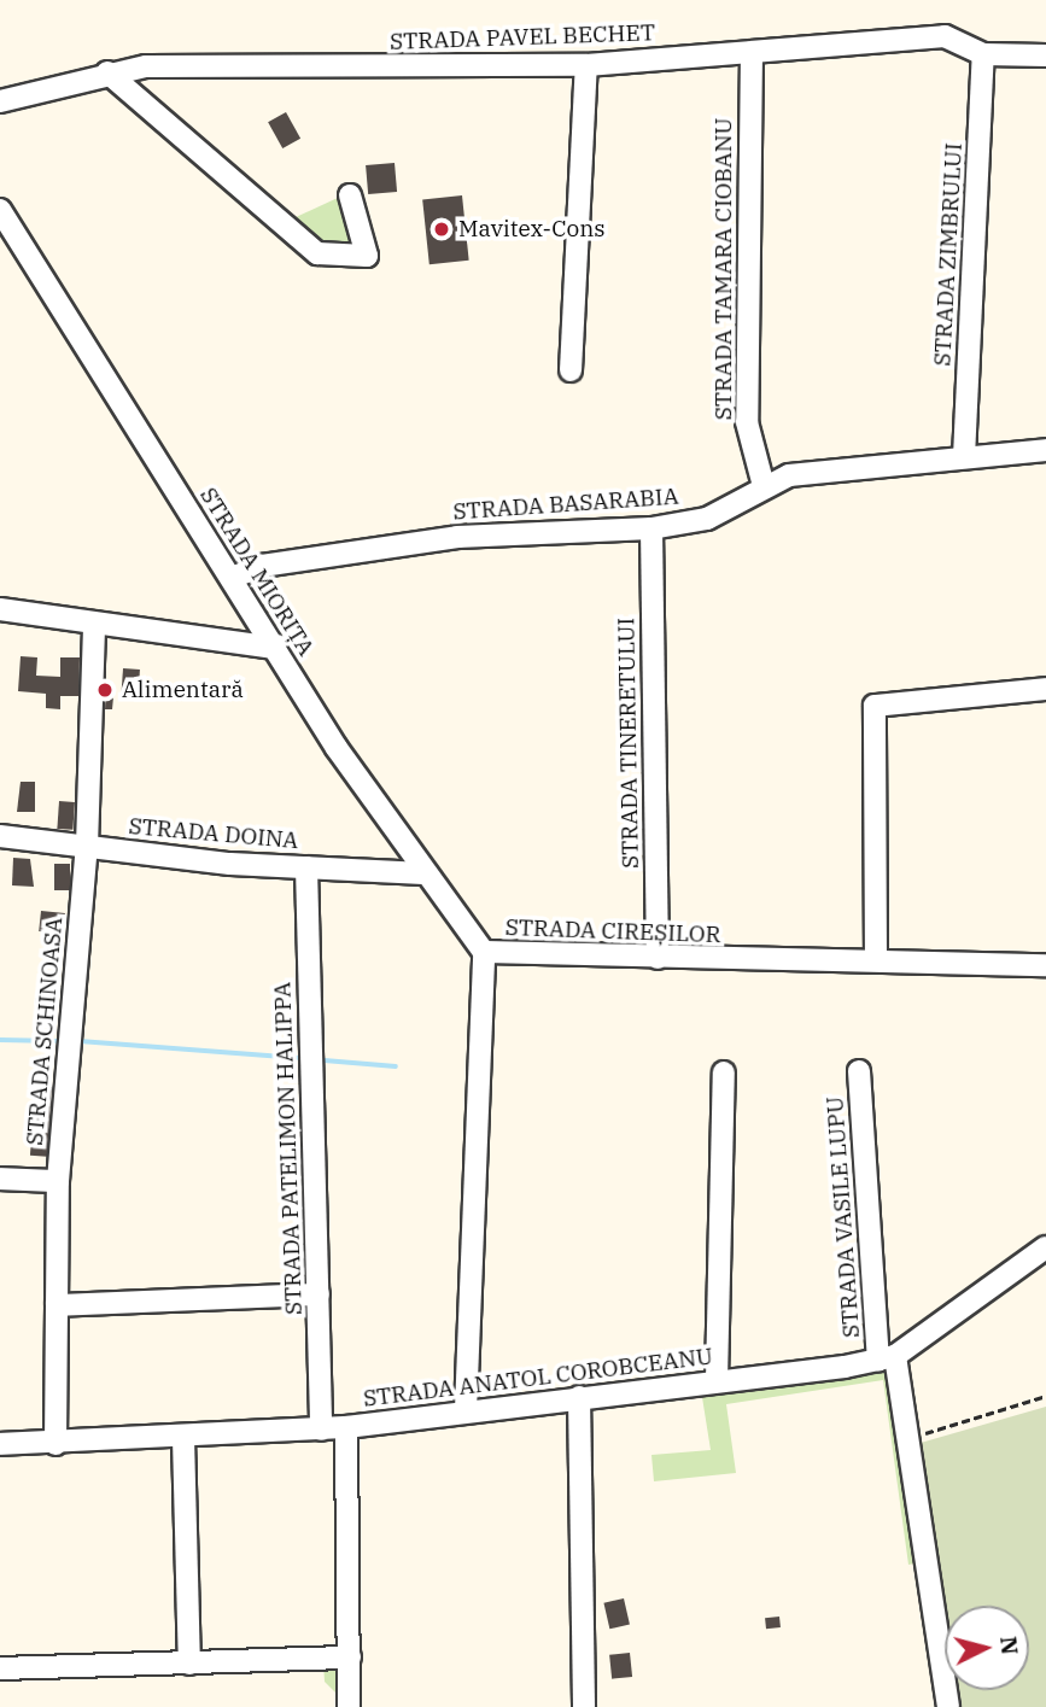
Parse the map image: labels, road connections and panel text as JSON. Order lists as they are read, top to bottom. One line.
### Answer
{"streets":{"street":["STRADA PAVEL BECHET","STRADA ZIMBRULUI","STRADA TAMARA CIOBANU","STRADA BASARABIA","STRADA MIORIȚA","STRADA TINERETULUI","STRADA DOINA","STRADA CIREȘILOR","STRADA SCHINOASA","STRADA PATELIMON HALIPPA","STRADA VASILE LUPU","STRADA ANATOL COROBCEANU"]},"crossings":[["STRADA PAVEL BECHET","STRADA ZIMBRULUI"],["STRADA PAVEL BECHET","STRADA TAMARA CIOBANU"],["STRADA ZIMBRULUI","STRADA BASARABIA"],["STRADA TAMARA CIOBANU","STRADA BASARABIA"],["STRADA BASARABIA","STRADA MIORIȚA"],["STRADA BASARABIA","STRADA TINERETULUI"],["STRADA MIORIȚA","STRADA DOINA"],["STRADA MIORIȚA","STRADA CIREȘILOR"],["STRADA TINERETULUI","STRADA CIREȘILOR"],["STRADA DOINA","STRADA SCHINOASA"],["STRADA DOINA","STRADA PATELIMON HALIPPA"],["STRADA CIREȘILOR","STRADA ANATOL COROBCEANU"],["STRADA SCHINOASA","STRADA ANATOL COROBCEANU"],["STRADA PATELIMON HALIPPA","STRADA ANATOL COROBCEANU"],["STRADA VASILE LUPU","STRADA ANATOL COROBCEANU"]],"places":["Mavitex-Cons","Alimentară"],"north":"right"}
